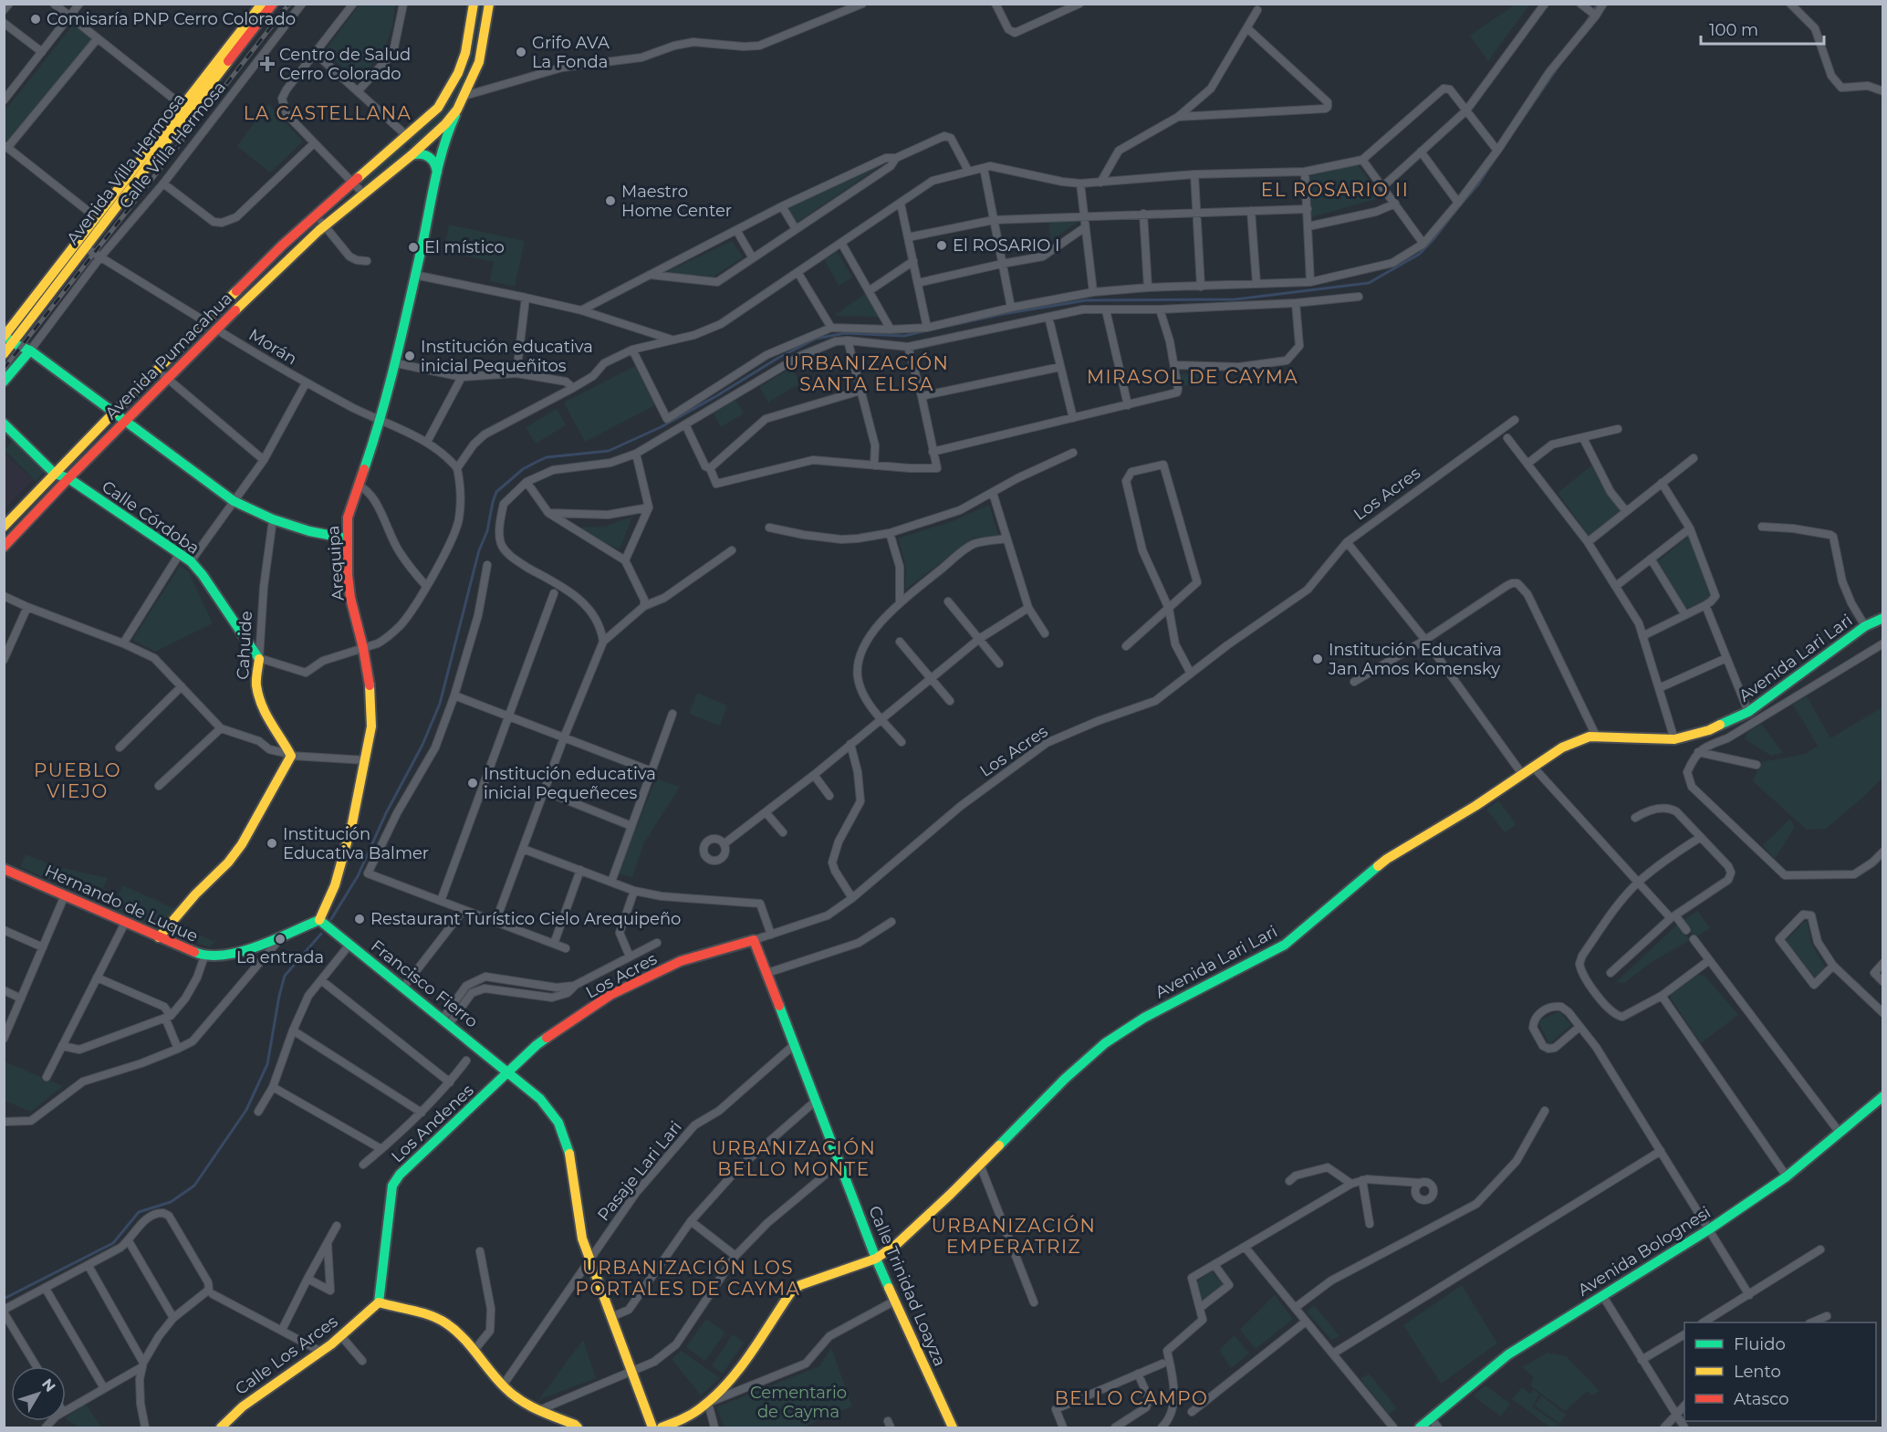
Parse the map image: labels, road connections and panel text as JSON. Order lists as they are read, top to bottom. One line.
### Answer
{"streets":{"street":["Calle Villa Hermosa","Avenida Villa Hermosa","Morán","Avenida Pumacahua","Los Acres","Calle Córdoba","Arequipa","Cahuide","Avenida Lari Lari","Hernando de Luque","Francisco Fierro","Los Andenes","Pasaje Lari Lari","Avenida Bolognesi","Calle Trinidad Loayza","Calle Los Arces"]},"crossings":[["Calle Villa Hermosa","Morán"],["Avenida Villa Hermosa","Morán"],["Morán","Avenida Pumacahua"],["Morán","Arequipa"],["Avenida Pumacahua","Calle Córdoba"],["Avenida Pumacahua","Arequipa"],["Los Acres","Francisco Fierro"],["Los Acres","Los Andenes"],["Los Acres","Calle Trinidad Loayza"],["Calle Córdoba","Cahuide"],["Arequipa","Hernando de Luque"],["Arequipa","Francisco Fierro"],["Avenida Lari Lari","Calle Trinidad Loayza"],["Hernando de Luque","Francisco Fierro"],["Francisco Fierro","Los Andenes"],["Francisco Fierro","Pasaje Lari Lari"],["Los Andenes","Calle Los Arces"],["Pasaje Lari Lari","Calle Trinidad Loayza"]],"districts":["LA CASTELLANA","EL ROSARIO II","URBANIZACIÓN SANTA ELISA","MIRASOL DE CAYMA","PUEBLO VIEJO","URBANIZACIÓN BELLO MONTE","URBANIZACIÓN EMPERATRIZ","URBANIZACIÓN LOS PORTALES DE CAYMA","BELLO CAMPO"],"parks":["Cementario de Cayma"],"places":{"other":["Comisaría PNP Cerro Colorado","Grifo AVA La Fonda","Maestro Home Center","El ROSARIO I","El místico","Institución educativa inicial Pequeñitos","Institución Educativa Jan Amos Komensky","Institución educativa inicial Pequeñeces","Institución Educativa Balmer","Restaurant Turístico Cielo Arequipeño","La entrada"],"health":["Centro de Salud Cerro Colorado"]},"legend":["Fluido","Lento","Atasco"],"scale_bar":"100 m","north":"top right"}
